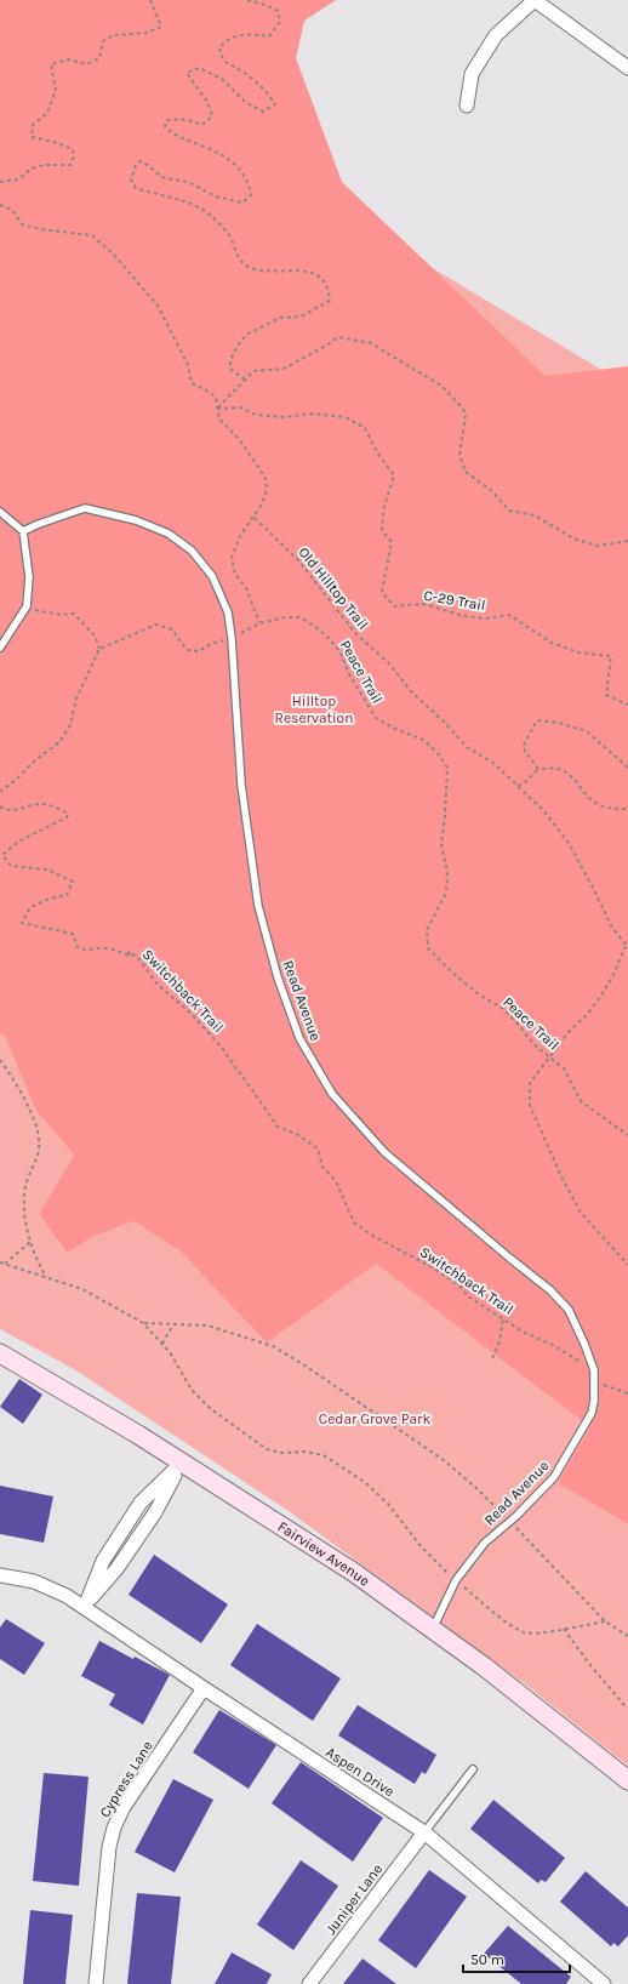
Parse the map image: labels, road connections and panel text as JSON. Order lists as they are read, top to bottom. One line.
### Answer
{"streets":{"main road":["Fairview Avenue"],"street":["Aspen Drive","Cypress Lane","Juniper Lane"],"lane":["Read Avenue"],"path":["Old Hilltop Trail","C-29 Trail","Peace Trail","Switchback Trail"]},"crossings":[["Peace Trail","Read Avenue"],["Switchback Trail","Read Avenue"],["Read Avenue","Fairview Avenue"],["Aspen Drive","Cypress Lane"],["Aspen Drive","Juniper Lane"]],"parks":["Hilltop Reservation","Cedar Grove Park"],"scale_bar":"50 m"}
